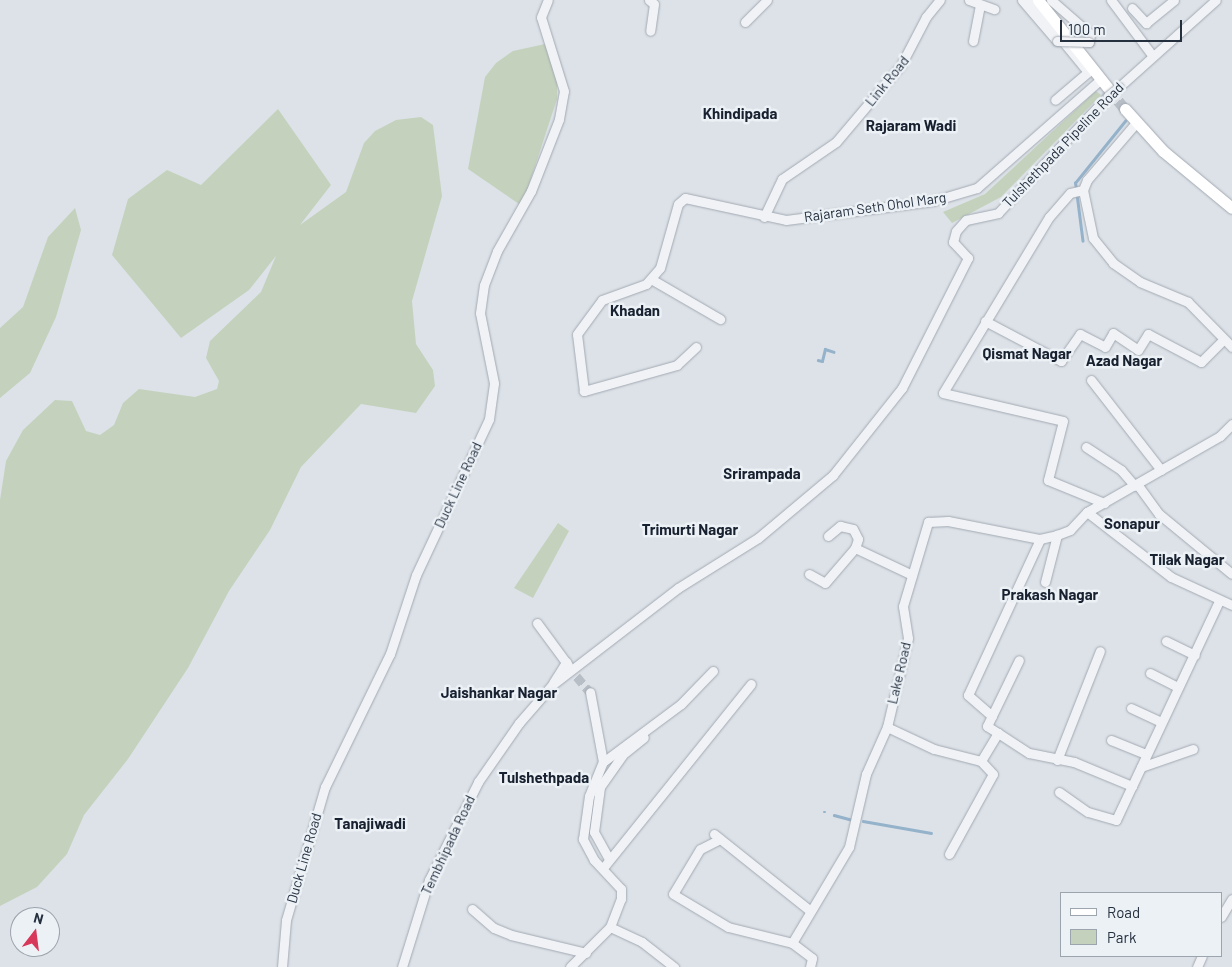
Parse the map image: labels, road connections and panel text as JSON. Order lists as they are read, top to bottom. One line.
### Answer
{"streets":{"street":["Link Road","Tulshethpada Pipeline Road","Rajaram Seth Ohol Marg","Duck Line Road","Lake Road","Tembhipada Road"]},"crossings":[["Link Road","Rajaram Seth Ohol Marg"],["Tulshethpada Pipeline Road","Rajaram Seth Ohol Marg"],["Tulshethpada Pipeline Road","Tembhipada Road"]],"districts":["Khindipada","Rajaram Wadi","Khadan","Qismat Nagar","Azad Nagar","Srirampada","Sonapur","Trimurti Nagar","Tilak Nagar","Prakash Nagar","Jaishankar Nagar","Tulshethpada","Tanajiwadi"],"legend":["Road","Park"],"scale_bar":"100 m","north":"top"}
